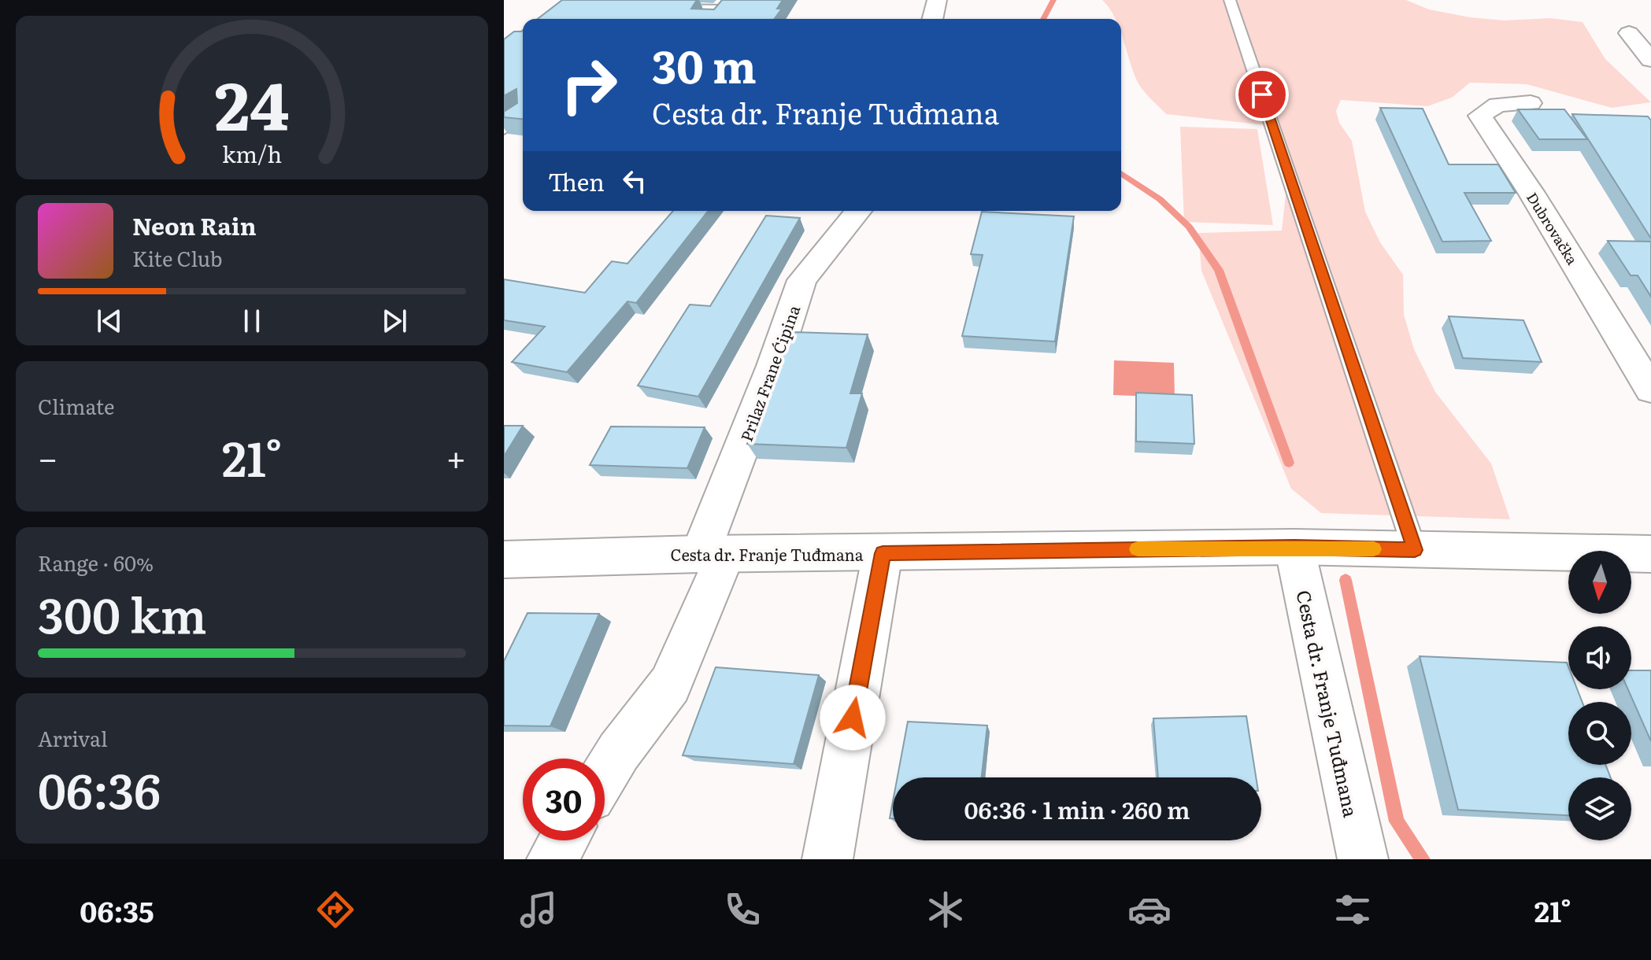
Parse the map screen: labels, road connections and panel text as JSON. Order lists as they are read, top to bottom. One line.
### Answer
{"streets":{"street":["Dubrovačka","Prilaz Frane Ćipina","Cesta dr. Franje Tuđmana"]},"crossings":[["Prilaz Frane Ćipina","Cesta dr. Franje Tuđmana"]],"north":"bottom","page":{"turn":["30 m","Cesta dr. Franje Tuđmana"],"then":"Then","song":["Neon Rain","Kite Club"],"tile":["Climate",["Range · 60%","300 km"],["Arrival","06:36"]],"heat":["−","21°","+"],"limit":"30","trip":"06:36 · 1 min · 260 m","tabs":["06:35","21°"],"gauge":["24","km/h"]}}
